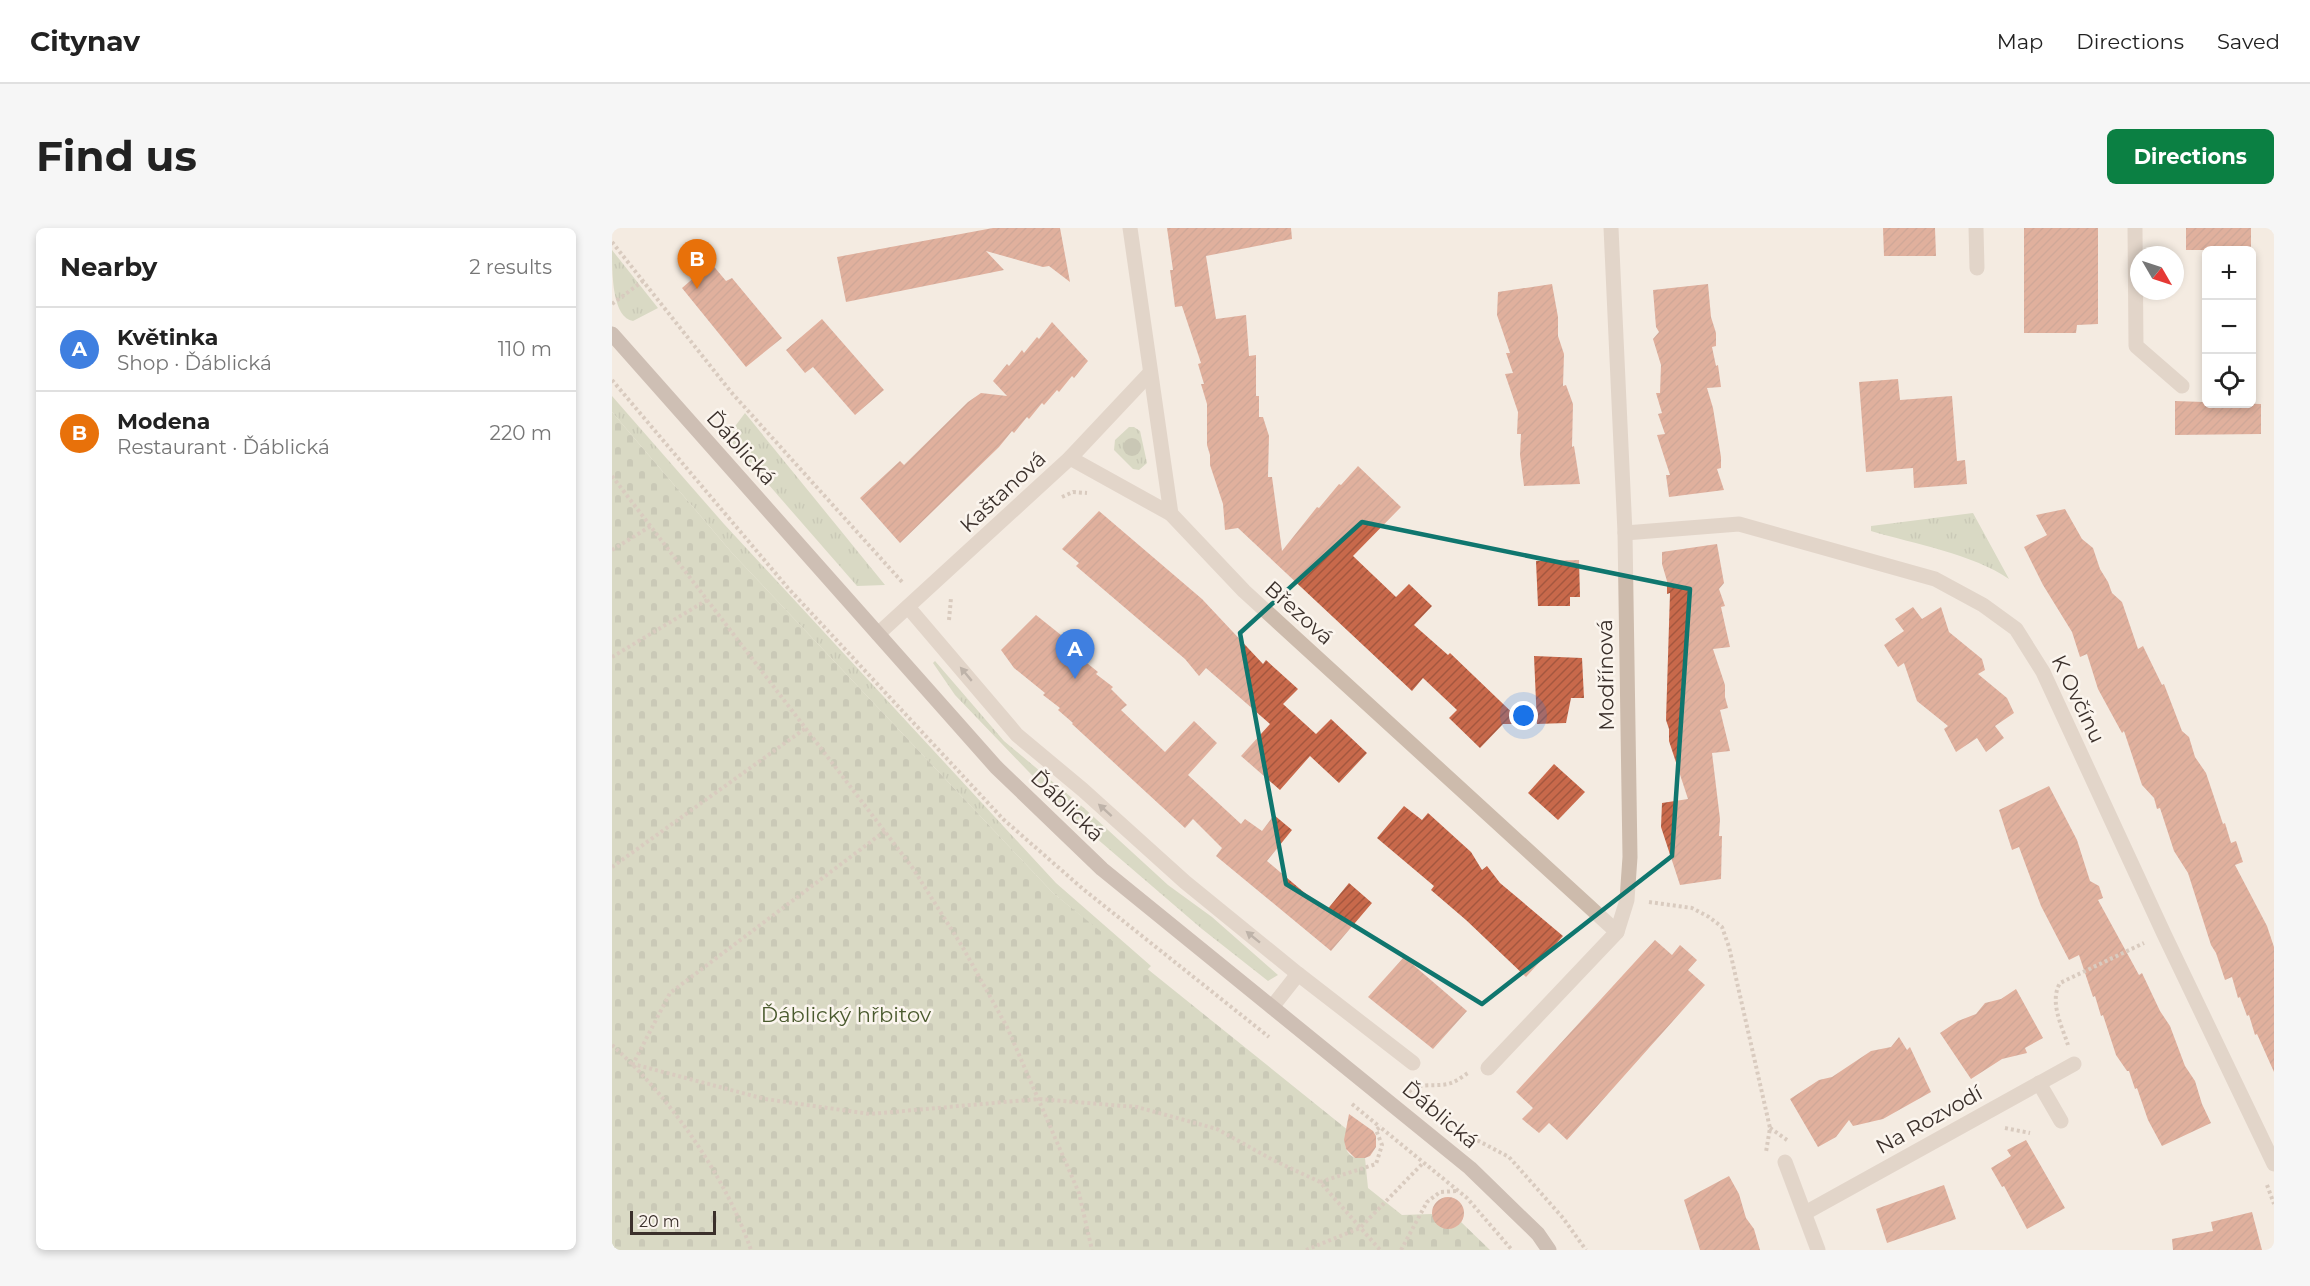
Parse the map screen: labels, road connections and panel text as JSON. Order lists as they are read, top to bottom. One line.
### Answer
{"streets":{"main road":["Ďáblická"],"street":["Kaštanová","Březová","Modřínová","K Ovčínu","Na Rozvodí"]},"crossings":[["Ďáblická","Kaštanová"],["Kaštanová","Březová"],["Březová","Modřínová"],["Modřínová","K Ovčínu"]],"parks":["Ďáblický hřbitov"],"scale_bar":"20 m","north":"bottom right","page":{"header":"Citynav","nav":["Map","Directions","Saved"],"buttons":"Directions","title":"Find us","heading":["Nearby","2 results"],"pins":["B","A"],"map_buttons":["+","−"],"list":[{"mark":"A","name":"Květinka","note":"Shop · Ďáblická","value":"110 m"},{"mark":"B","name":"Modena","note":"Restaurant · Ďáblická","value":"220 m"}],"scale":"20 m"}}
